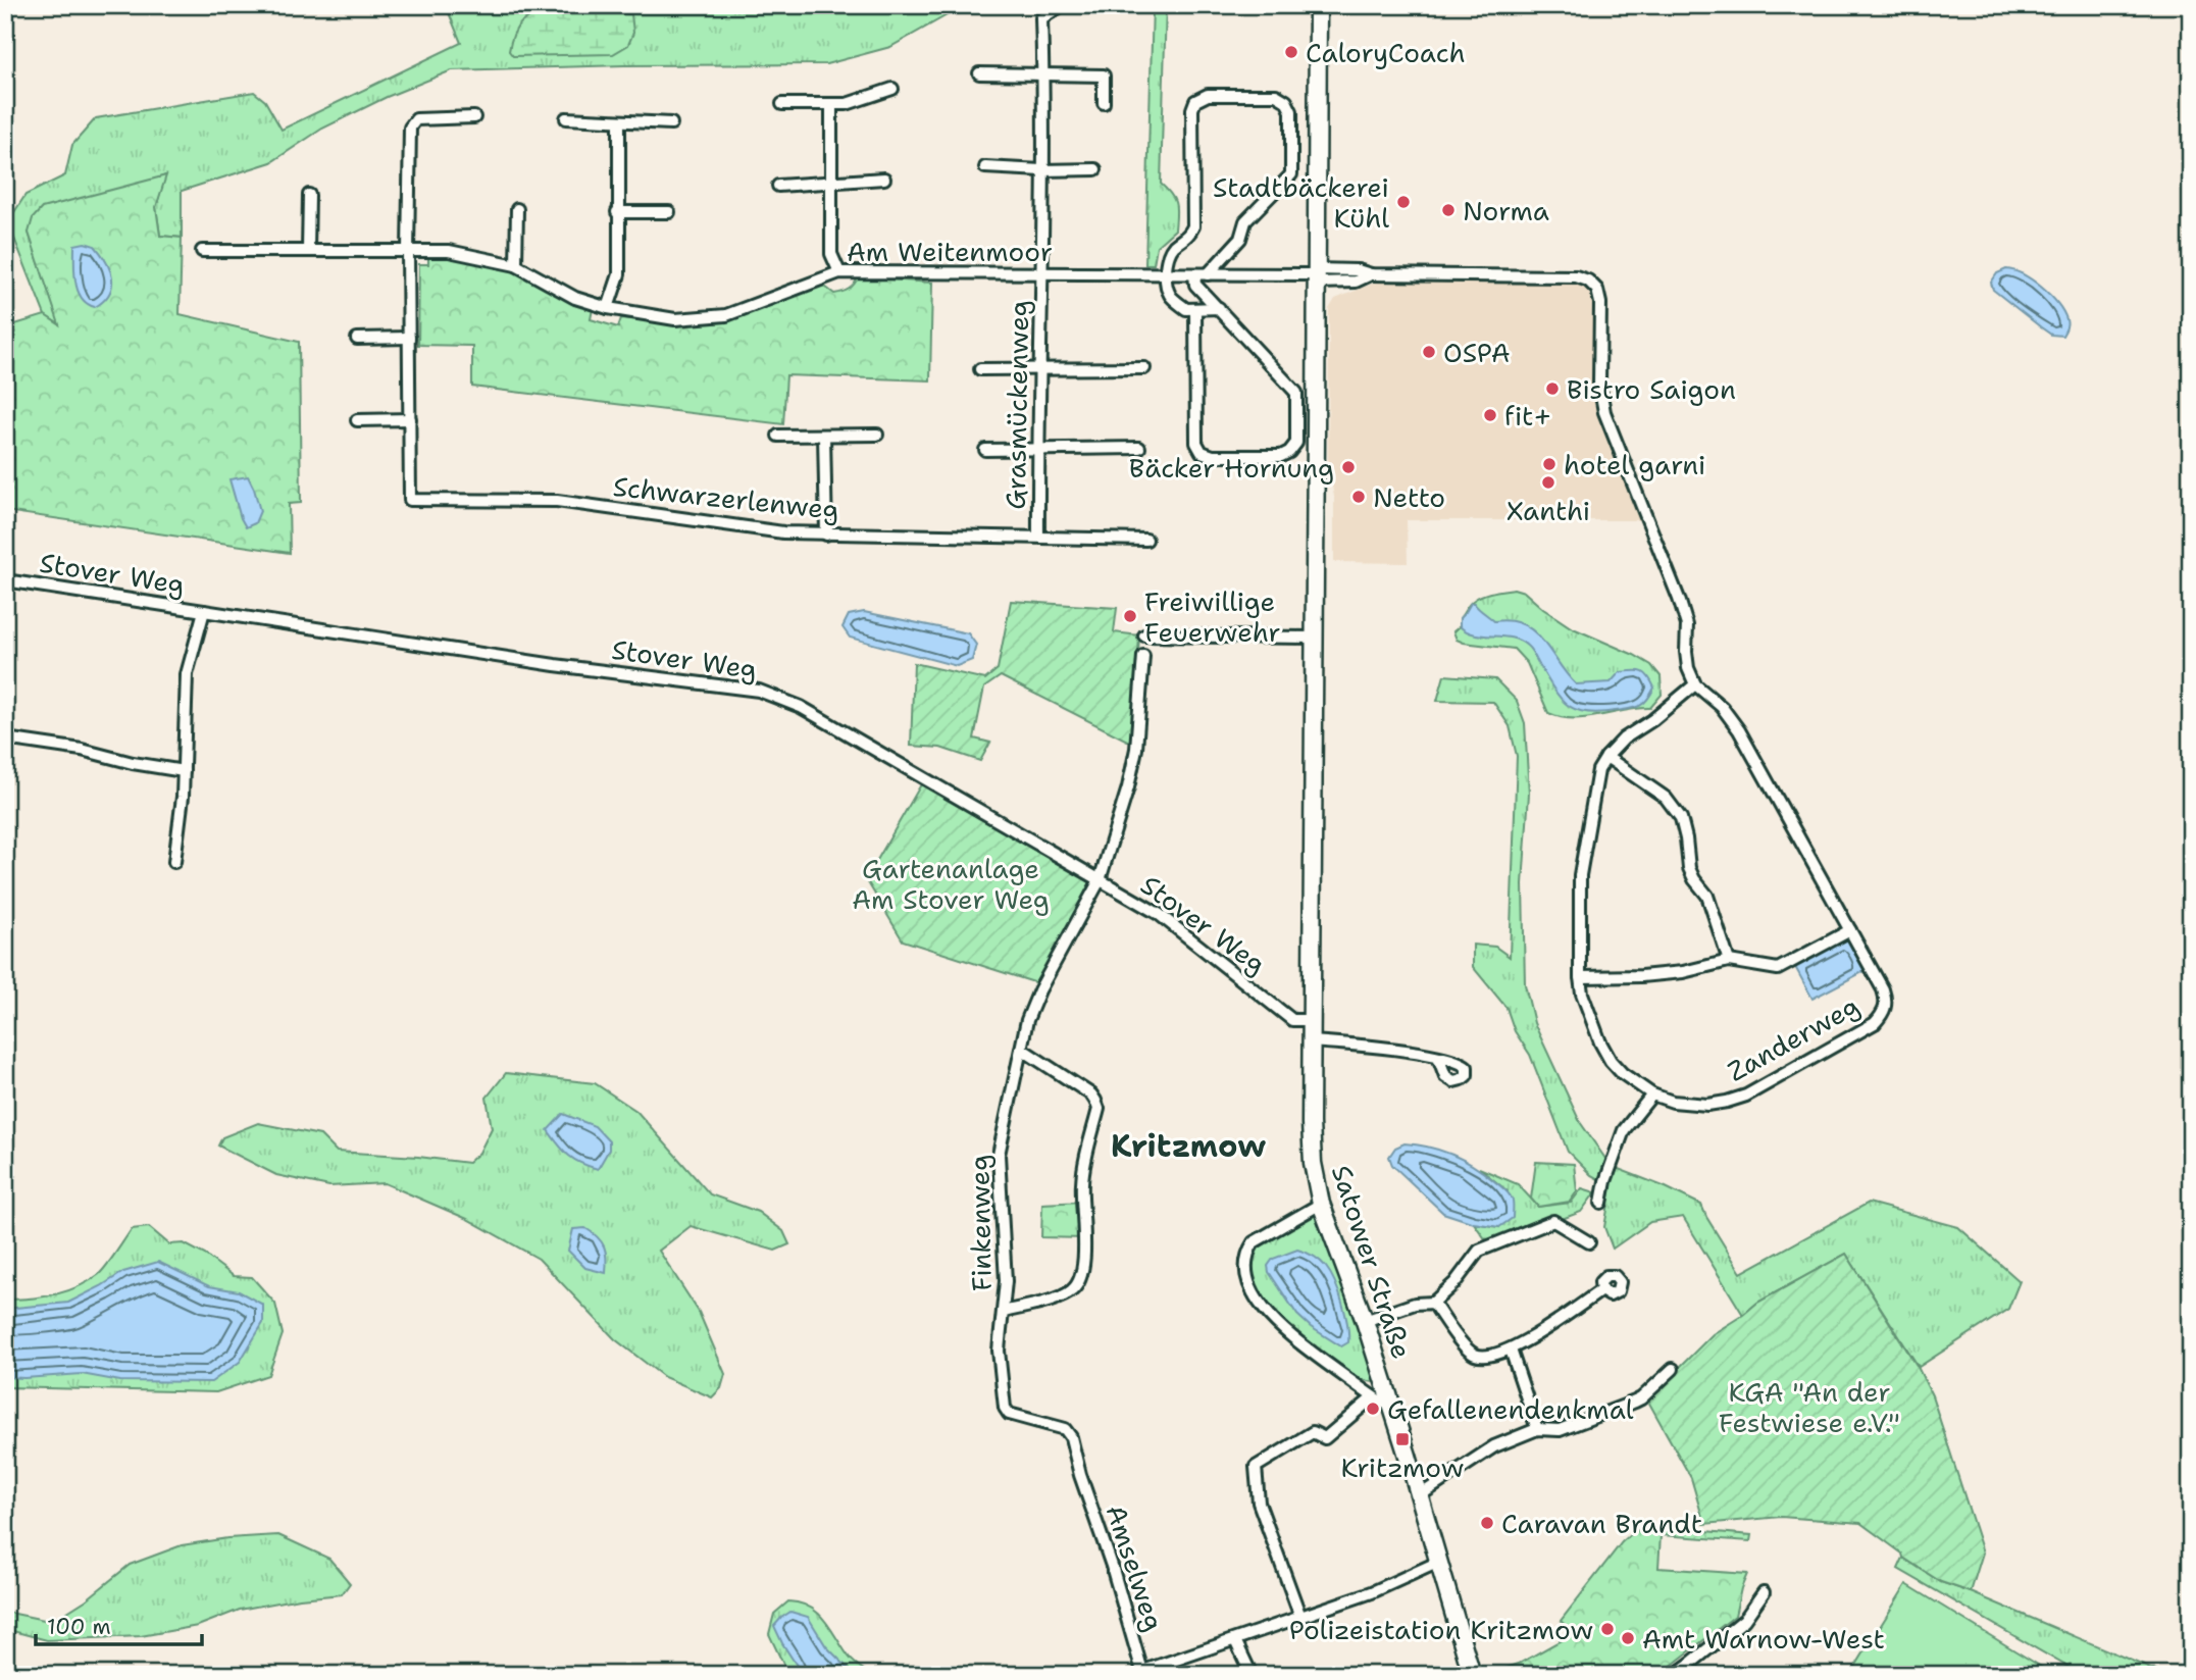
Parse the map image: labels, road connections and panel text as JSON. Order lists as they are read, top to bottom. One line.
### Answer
{"streets":{"main road":["Satower Straße"],"street":["Am Weitenmoor","Grasmückenweg","Schwarzerlenweg","Stover Weg","Zanderweg","Finkenweg","Amselweg"]},"crossings":[["Am Weitenmoor","Grasmückenweg"],["Am Weitenmoor","Zanderweg"],["Am Weitenmoor","Satower Straße"],["Grasmückenweg","Schwarzerlenweg"],["Stover Weg","Finkenweg"],["Stover Weg","Satower Straße"],["Finkenweg","Amselweg"]],"districts":["Kritzmow"],"parks":["Gartenanlage Am Stover Weg","KGA \"An der Festwiese e.V.\""],"places":{"other":["CaloryCoach","Stadtbäckerei Kühl","Norma","OSPA","Bistro Saigon","fit+","hotel garni","Bäcker Hornung","Xanthi","Netto","Freiwillige Feuerwehr","Gefallenendenkmal","Caravan Brandt","Polizeistation Kritzmow","Amt Warnow-West"],"transit":["Kritzmow"]},"scale_bar":"100 m"}
